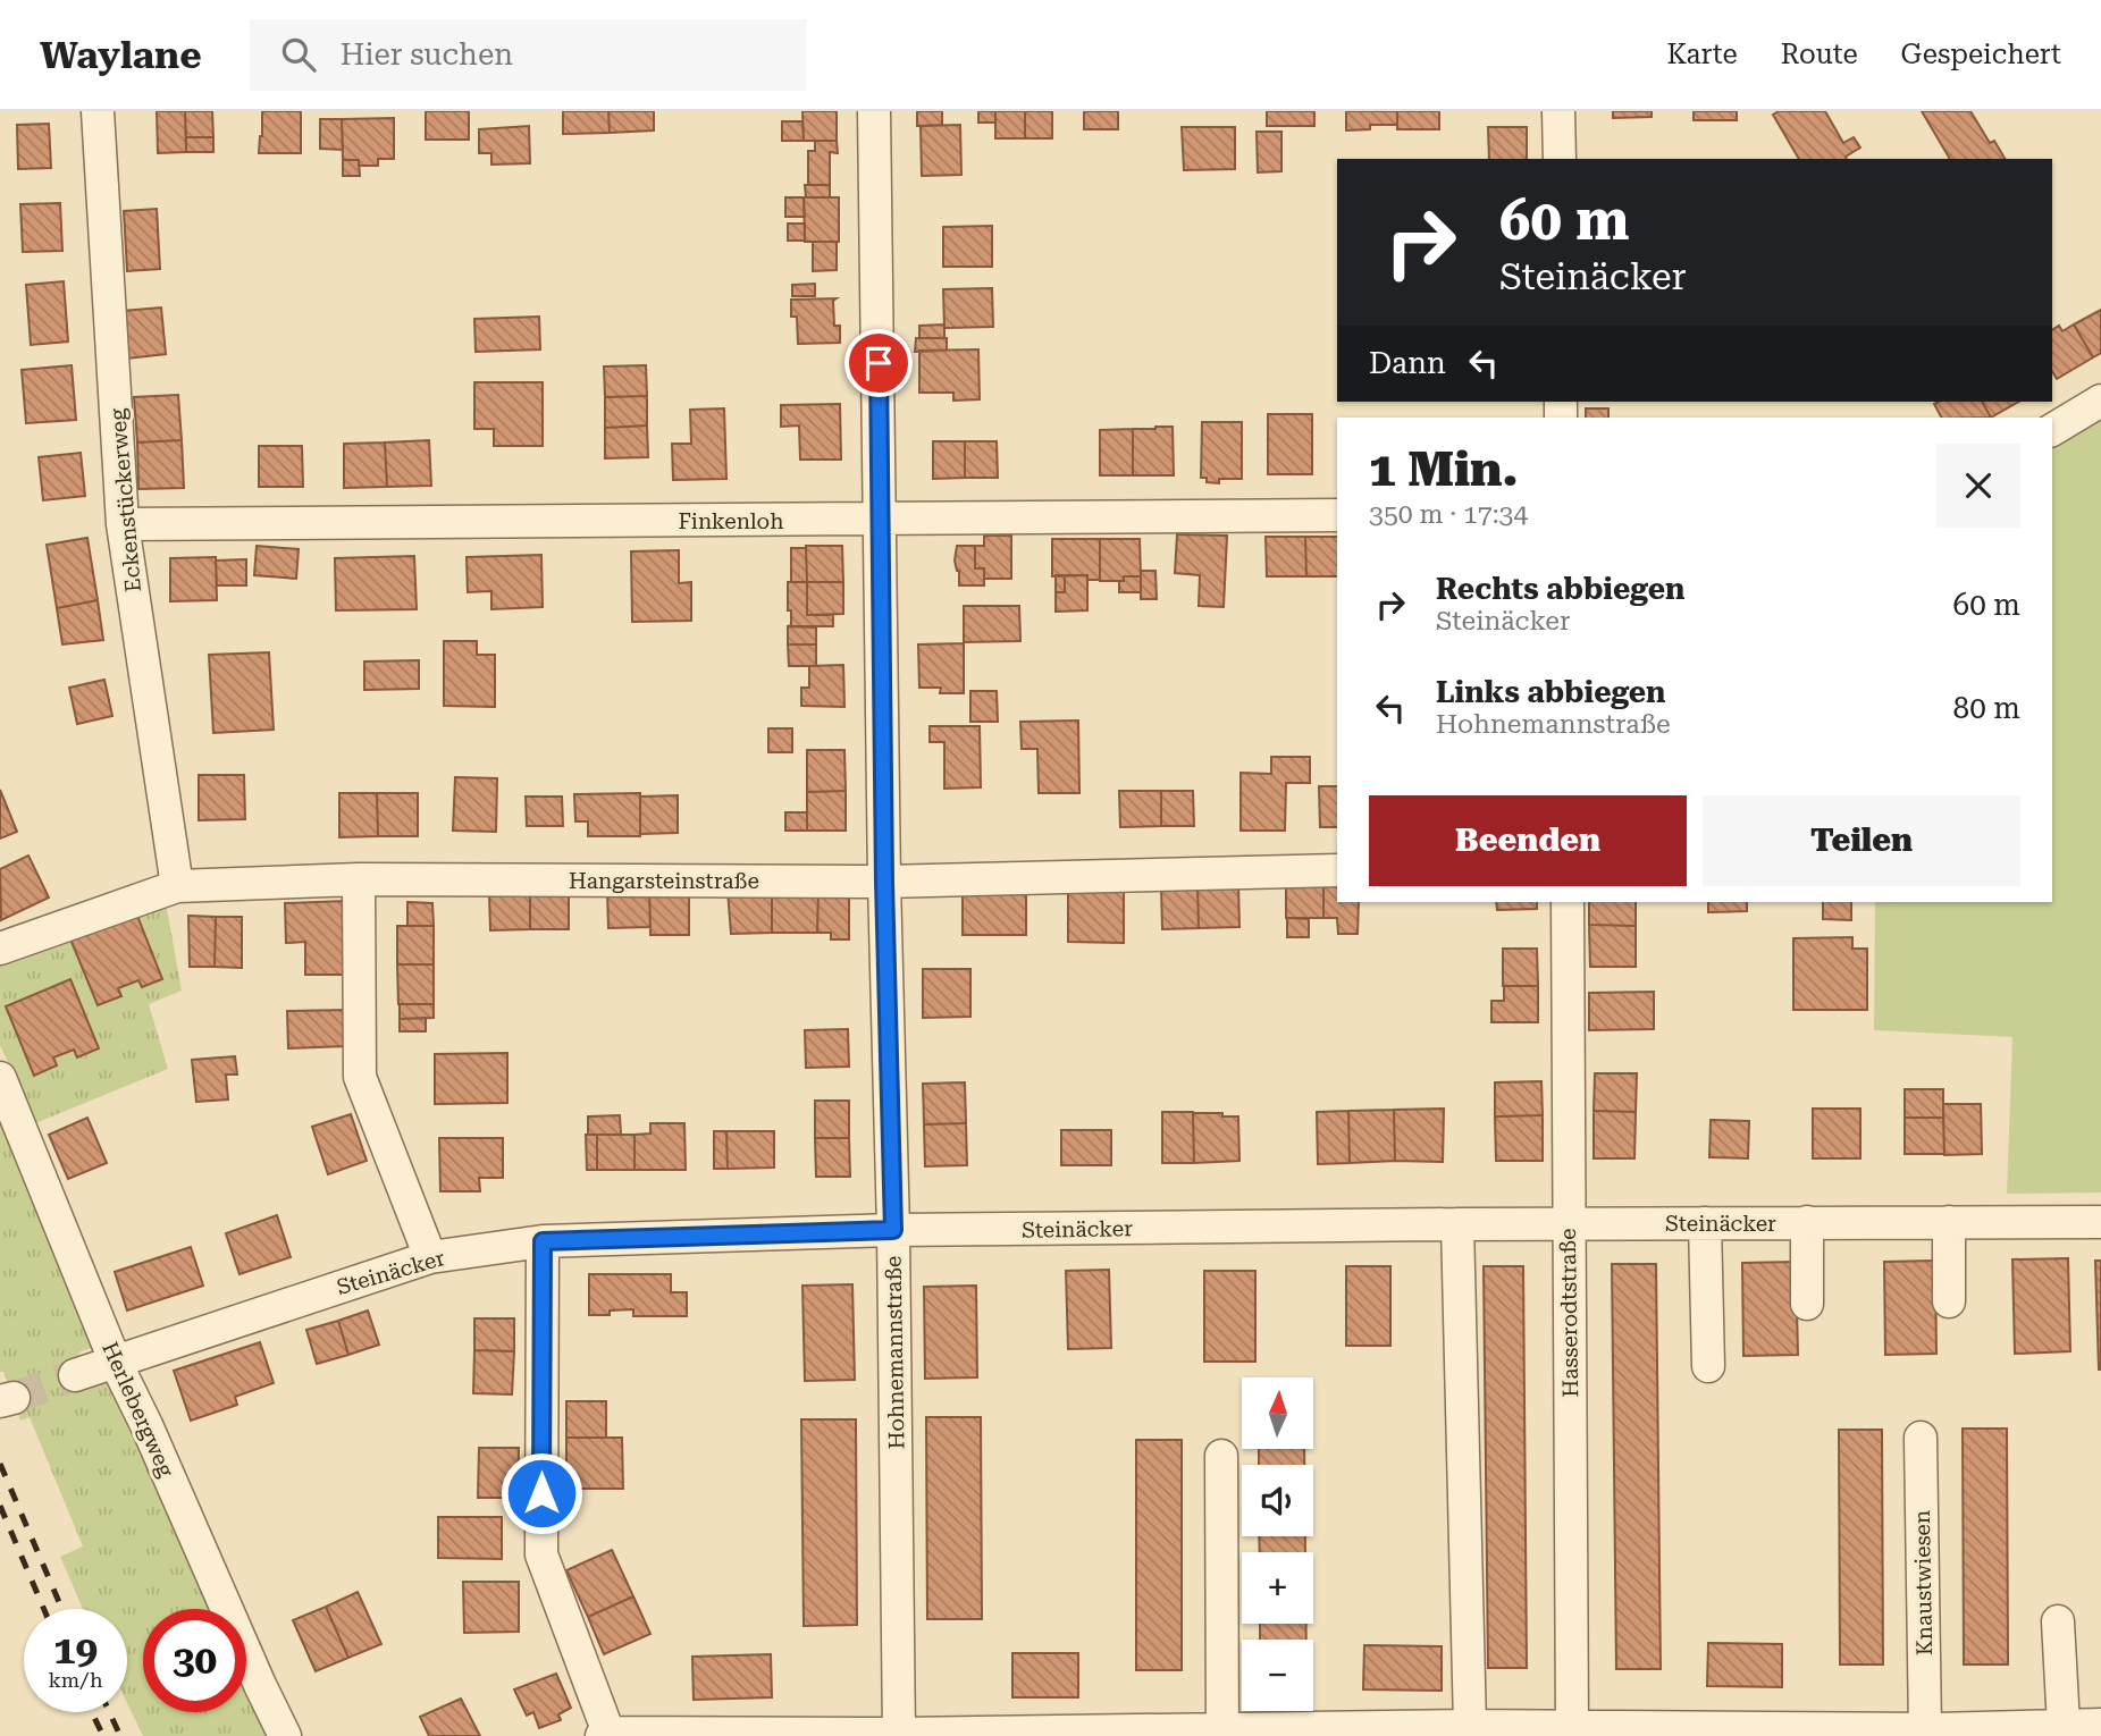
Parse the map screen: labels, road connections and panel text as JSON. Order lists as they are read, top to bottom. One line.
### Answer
{"streets":{"street":["Eckenstückerweg","Finkenloh","Hangarsteinstraße","Steinäcker","Hasserodtstraße","Hohnemannstraße","Herlebergweg","Knaustwiesen"]},"crossings":[["Eckenstückerweg","Finkenloh"],["Eckenstückerweg","Hangarsteinstraße"],["Finkenloh","Hohnemannstraße"],["Hangarsteinstraße","Hohnemannstraße"],["Steinäcker","Hasserodtstraße"],["Steinäcker","Hohnemannstraße"],["Steinäcker","Herlebergweg"]],"north":"top","page":{"header":"Waylane","search":"Hier suchen","nav":["Karte","Route","Gespeichert"],"turn":["60 m","Steinäcker"],"then":"Dann","heading":["1 Min.","350 m · 17:34"],"list":[{"name":"Rechts abbiegen","note":"Steinäcker","value":"60 m"},{"name":"Links abbiegen","note":"Hohnemannstraße","value":"80 m"}],"buttons":["Beenden","Teilen"],"map_buttons":["+","−"],"speed":"19 km/h","limit":"30"}}
